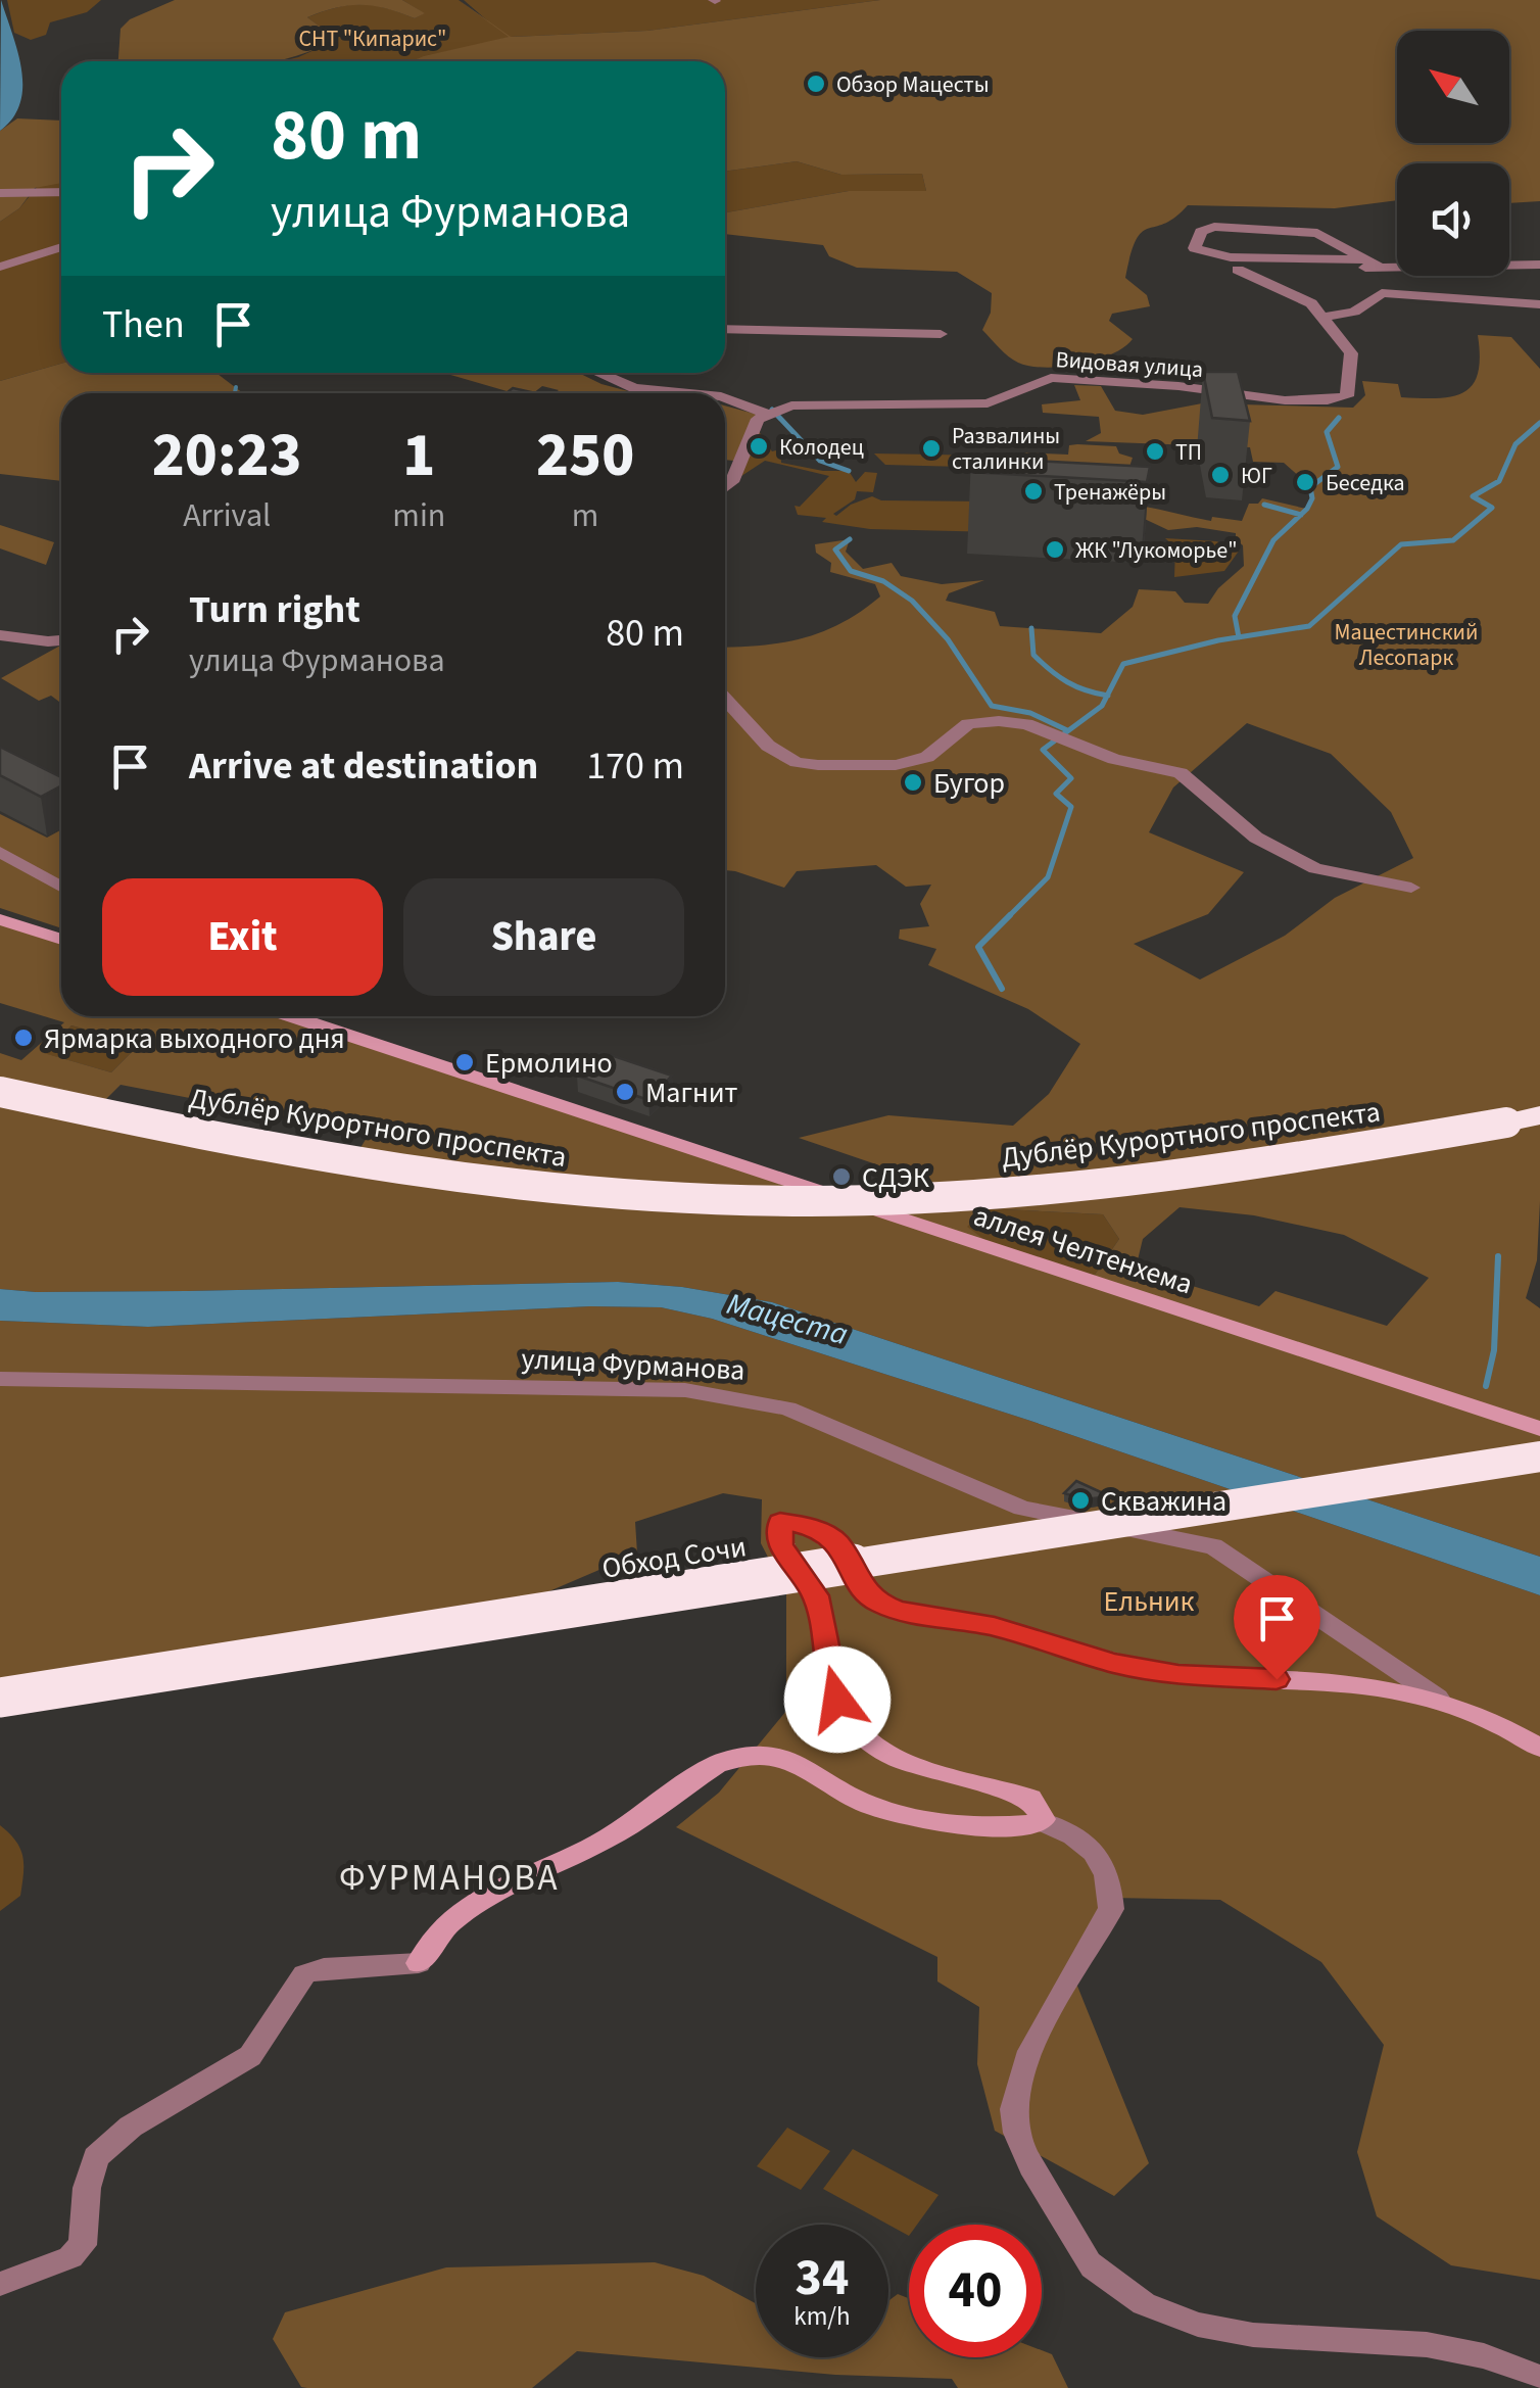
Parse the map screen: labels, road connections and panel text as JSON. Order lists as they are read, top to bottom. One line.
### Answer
{"streets":{"highway":["Дублёр Курортного проспекта","Обход Сочи"],"street":["Видовая улица","аллея Челтенхема","улица Фурманова"]},"districts":["ФУРМАНОВА"],"water":["Мацеста"],"parks":["СНТ \"Кипарис\"","Мацестинский Лесопарк","Ельник"],"places":["Обзор Мацесты","Колодец","Развалины сталинки","ТП","ЮГ","Беседка","Тренажёры","ЖК \"Лукоморье\"","Бугор","Ярмарка выходного дня","Ермолино","Магнит","СДЭК","Скважина"],"north":"top left","page":{"turn":["80 m","улица Фурманова"],"then":"Then","eta":["20:23","Arrival","1","min","250","m"],"list":[{"name":"Turn right","note":"улица Фурманова","value":"80 m"},{"name":"Arrive at destination","value":"170 m"}],"buttons":["Exit","Share"],"speed":"34 km/h","limit":"40"}}
